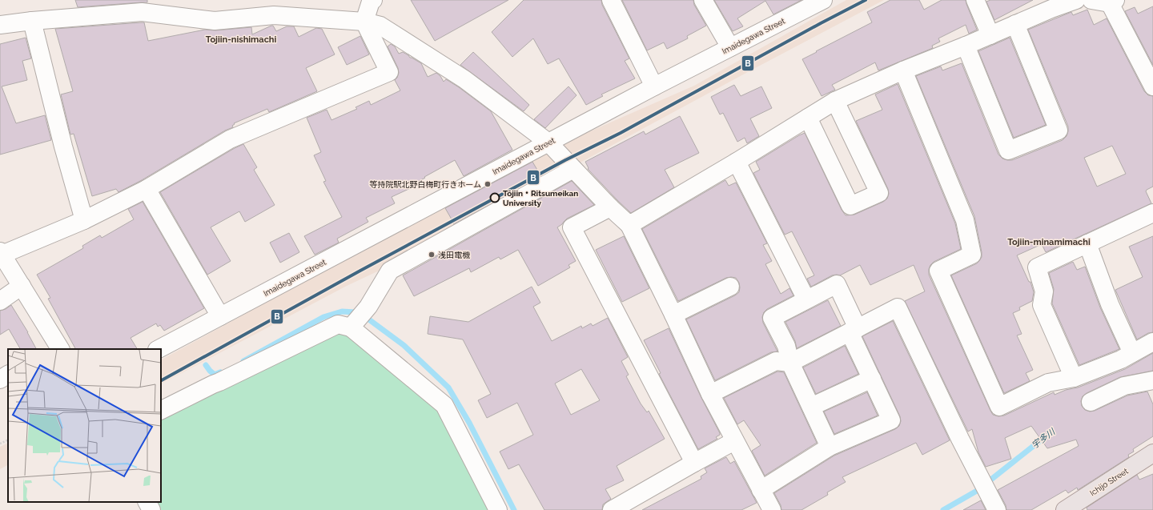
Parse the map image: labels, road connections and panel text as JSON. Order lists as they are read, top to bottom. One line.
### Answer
{"streets":{"main road":["Ichijo Street"],"street":["Imaidegawa Street"]},"districts":["Tojiin-nishimachi","Tojiin-minamimachi"],"water":["宇多川"],"places":["等持院駅北野白梅町行きホーム","Tōjiin・Ritsumeikan University","浅田電機"],"lines":["transit line B"]}
